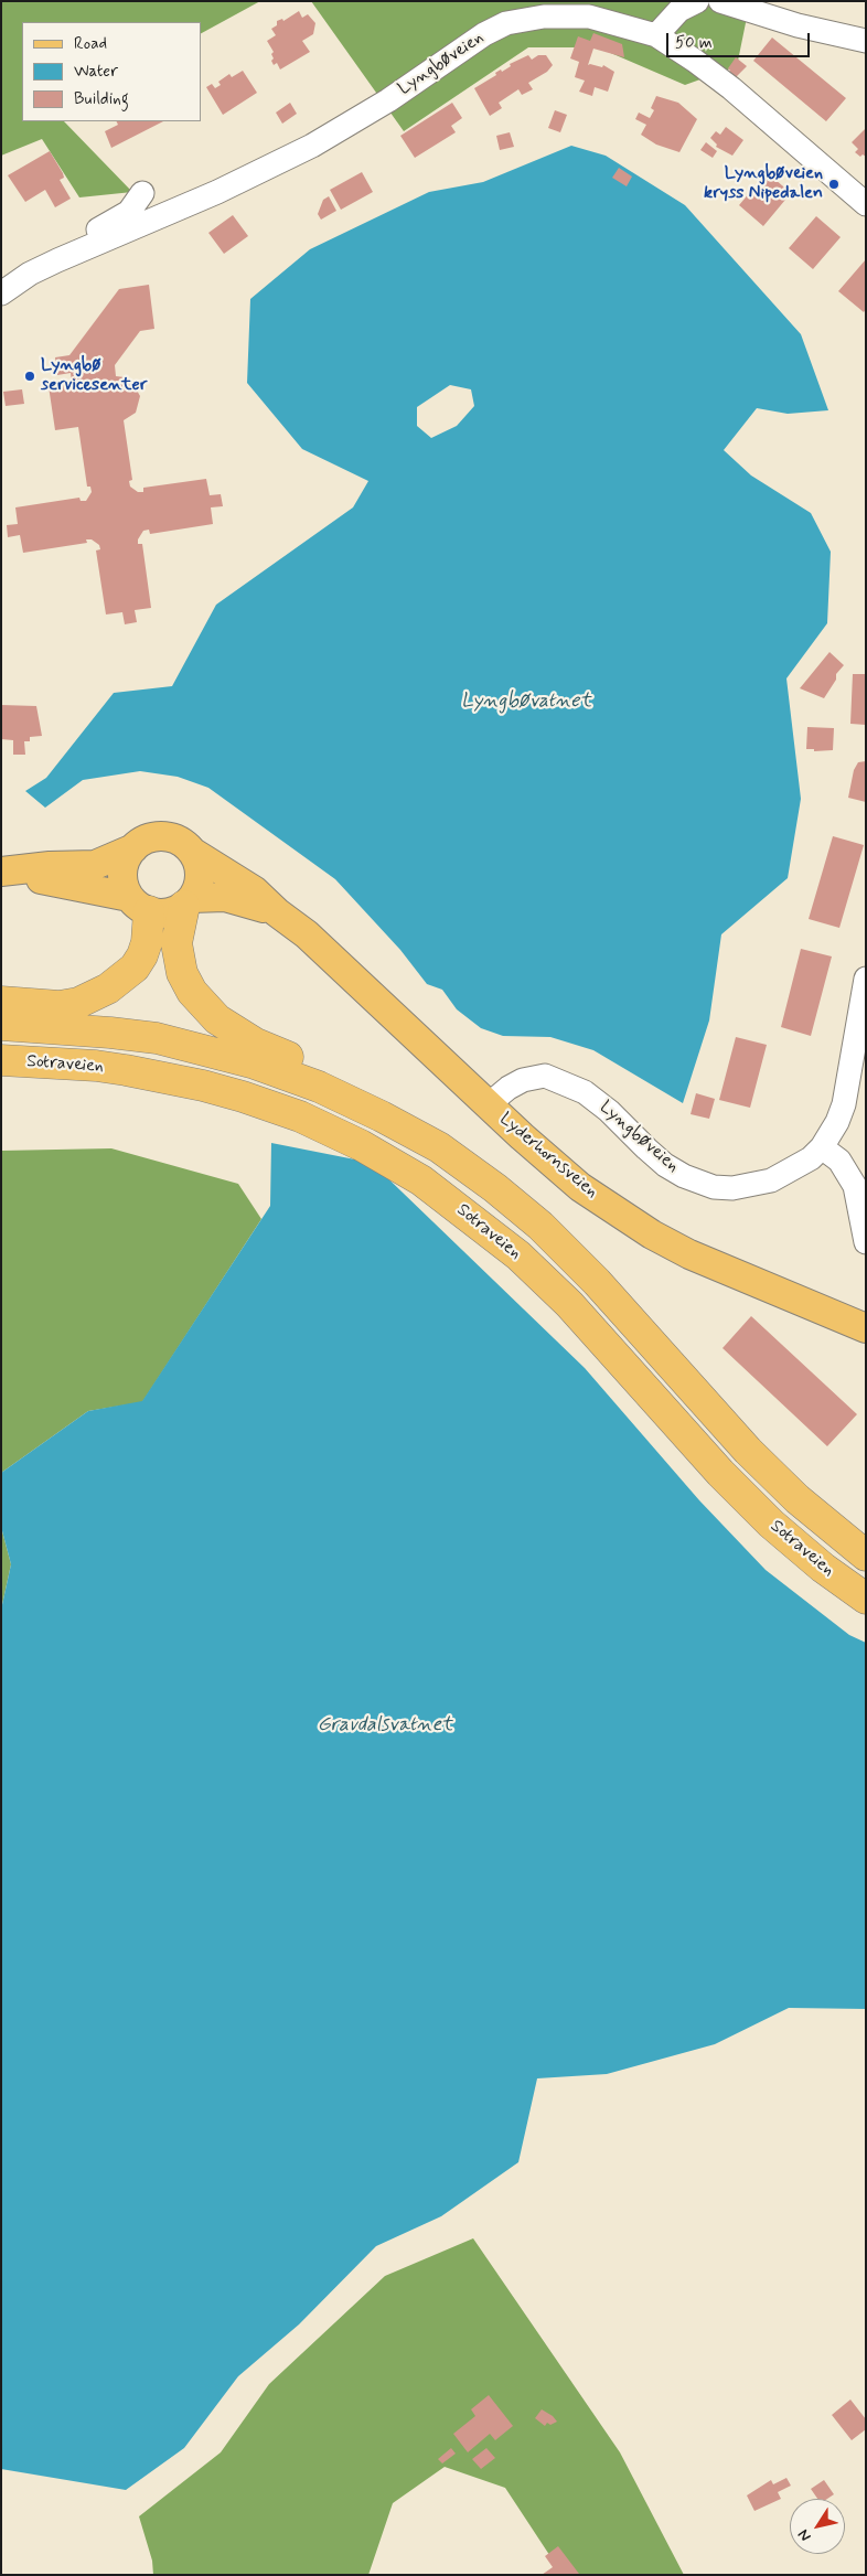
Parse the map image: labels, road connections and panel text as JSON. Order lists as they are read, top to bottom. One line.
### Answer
{"streets":{"highway":["Sotraveien"],"main road":["Lyderhornsveien"],"street":["Lyngbøveien"]},"crossings":[["Lyngbøveien","Lyderhornsveien"]],"water":["Lyngbøvatnet","Gravdalsvatnet"],"places":["Lyngbøveien kryss Nipedalen","Lyngbø servicesenter"],"legend":["Road","Water","Building"],"scale_bar":"50 m","north":"bottom left"}
